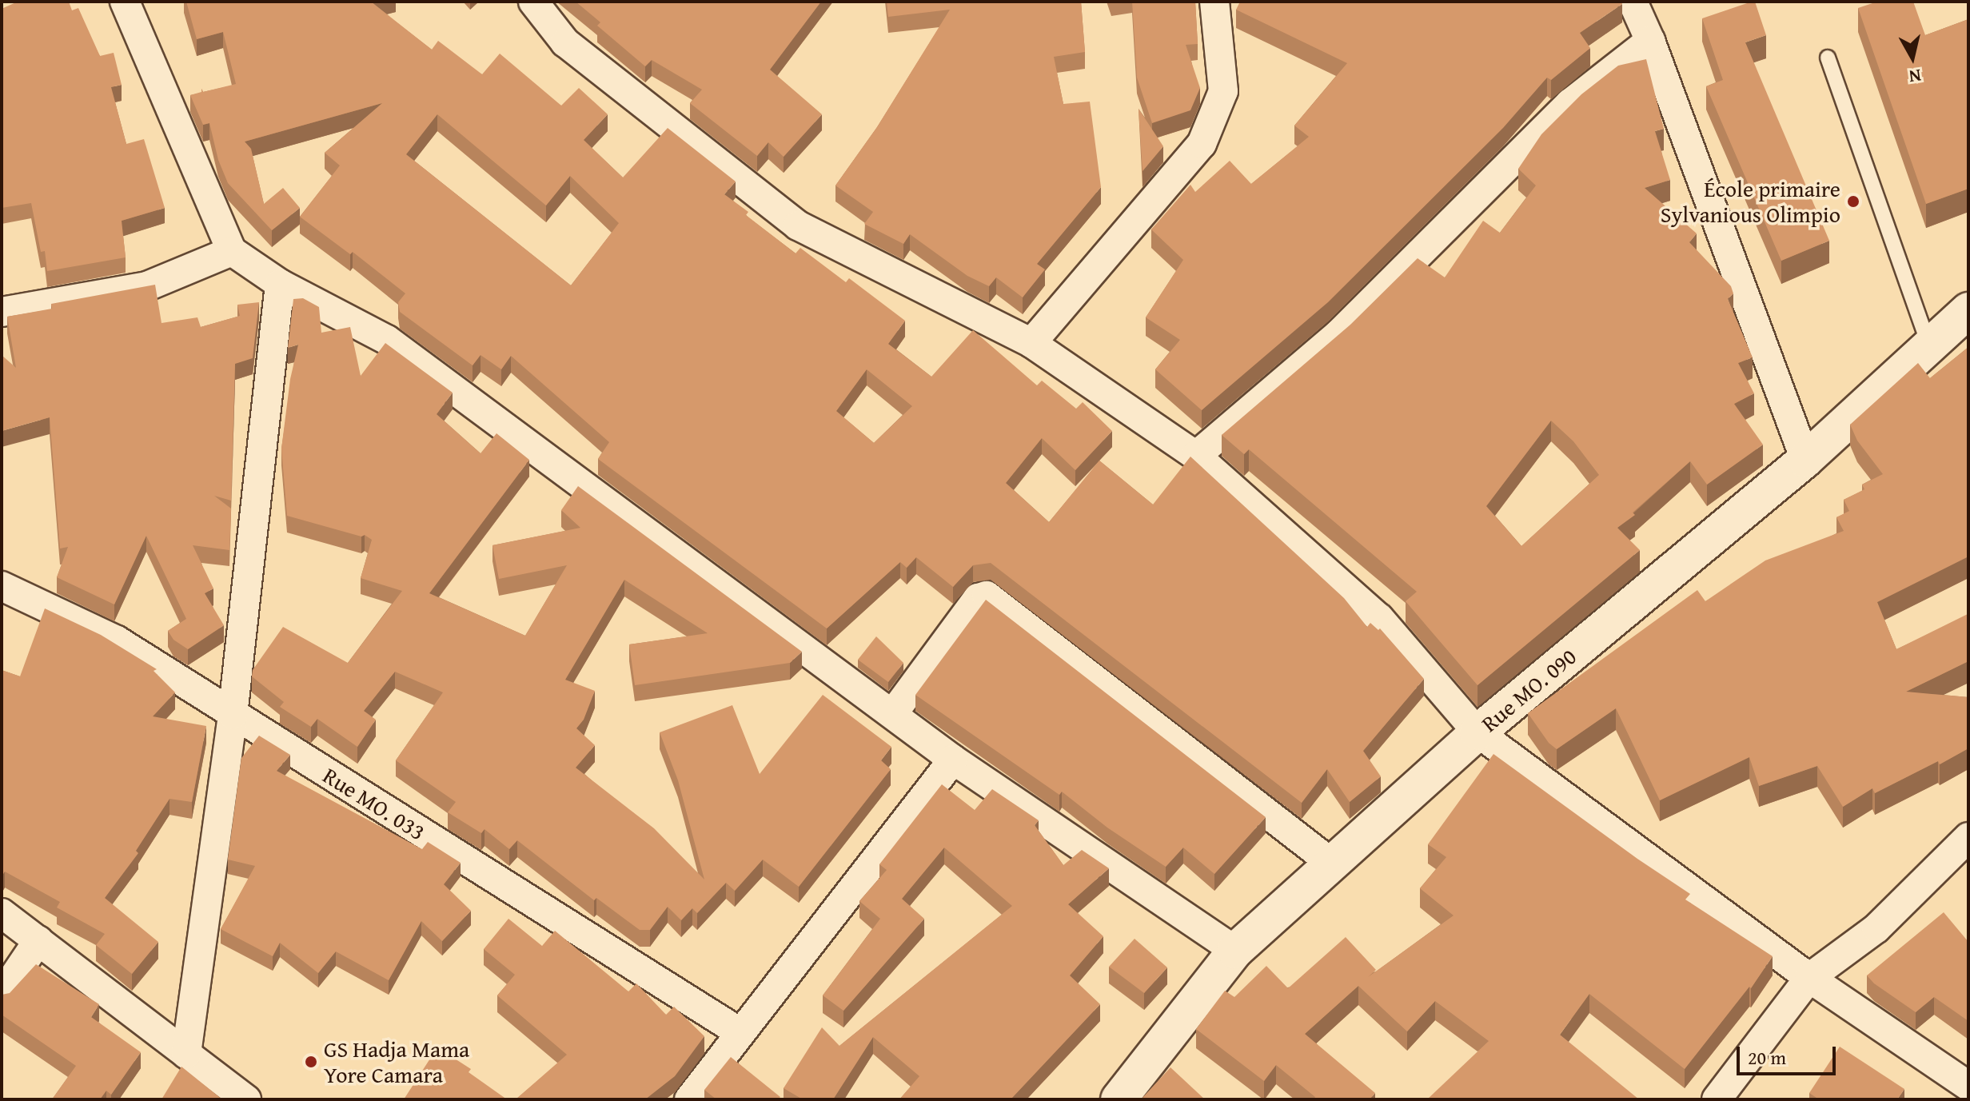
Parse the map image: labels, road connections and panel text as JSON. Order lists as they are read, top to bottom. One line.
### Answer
{"streets":{"street":["Rue MO. 090","Rue MO. 033"]},"places":["École primaire Sylvanious Olimpio","GS Hadja Mama Yore Camara"],"scale_bar":"20 m","north":"bottom"}
